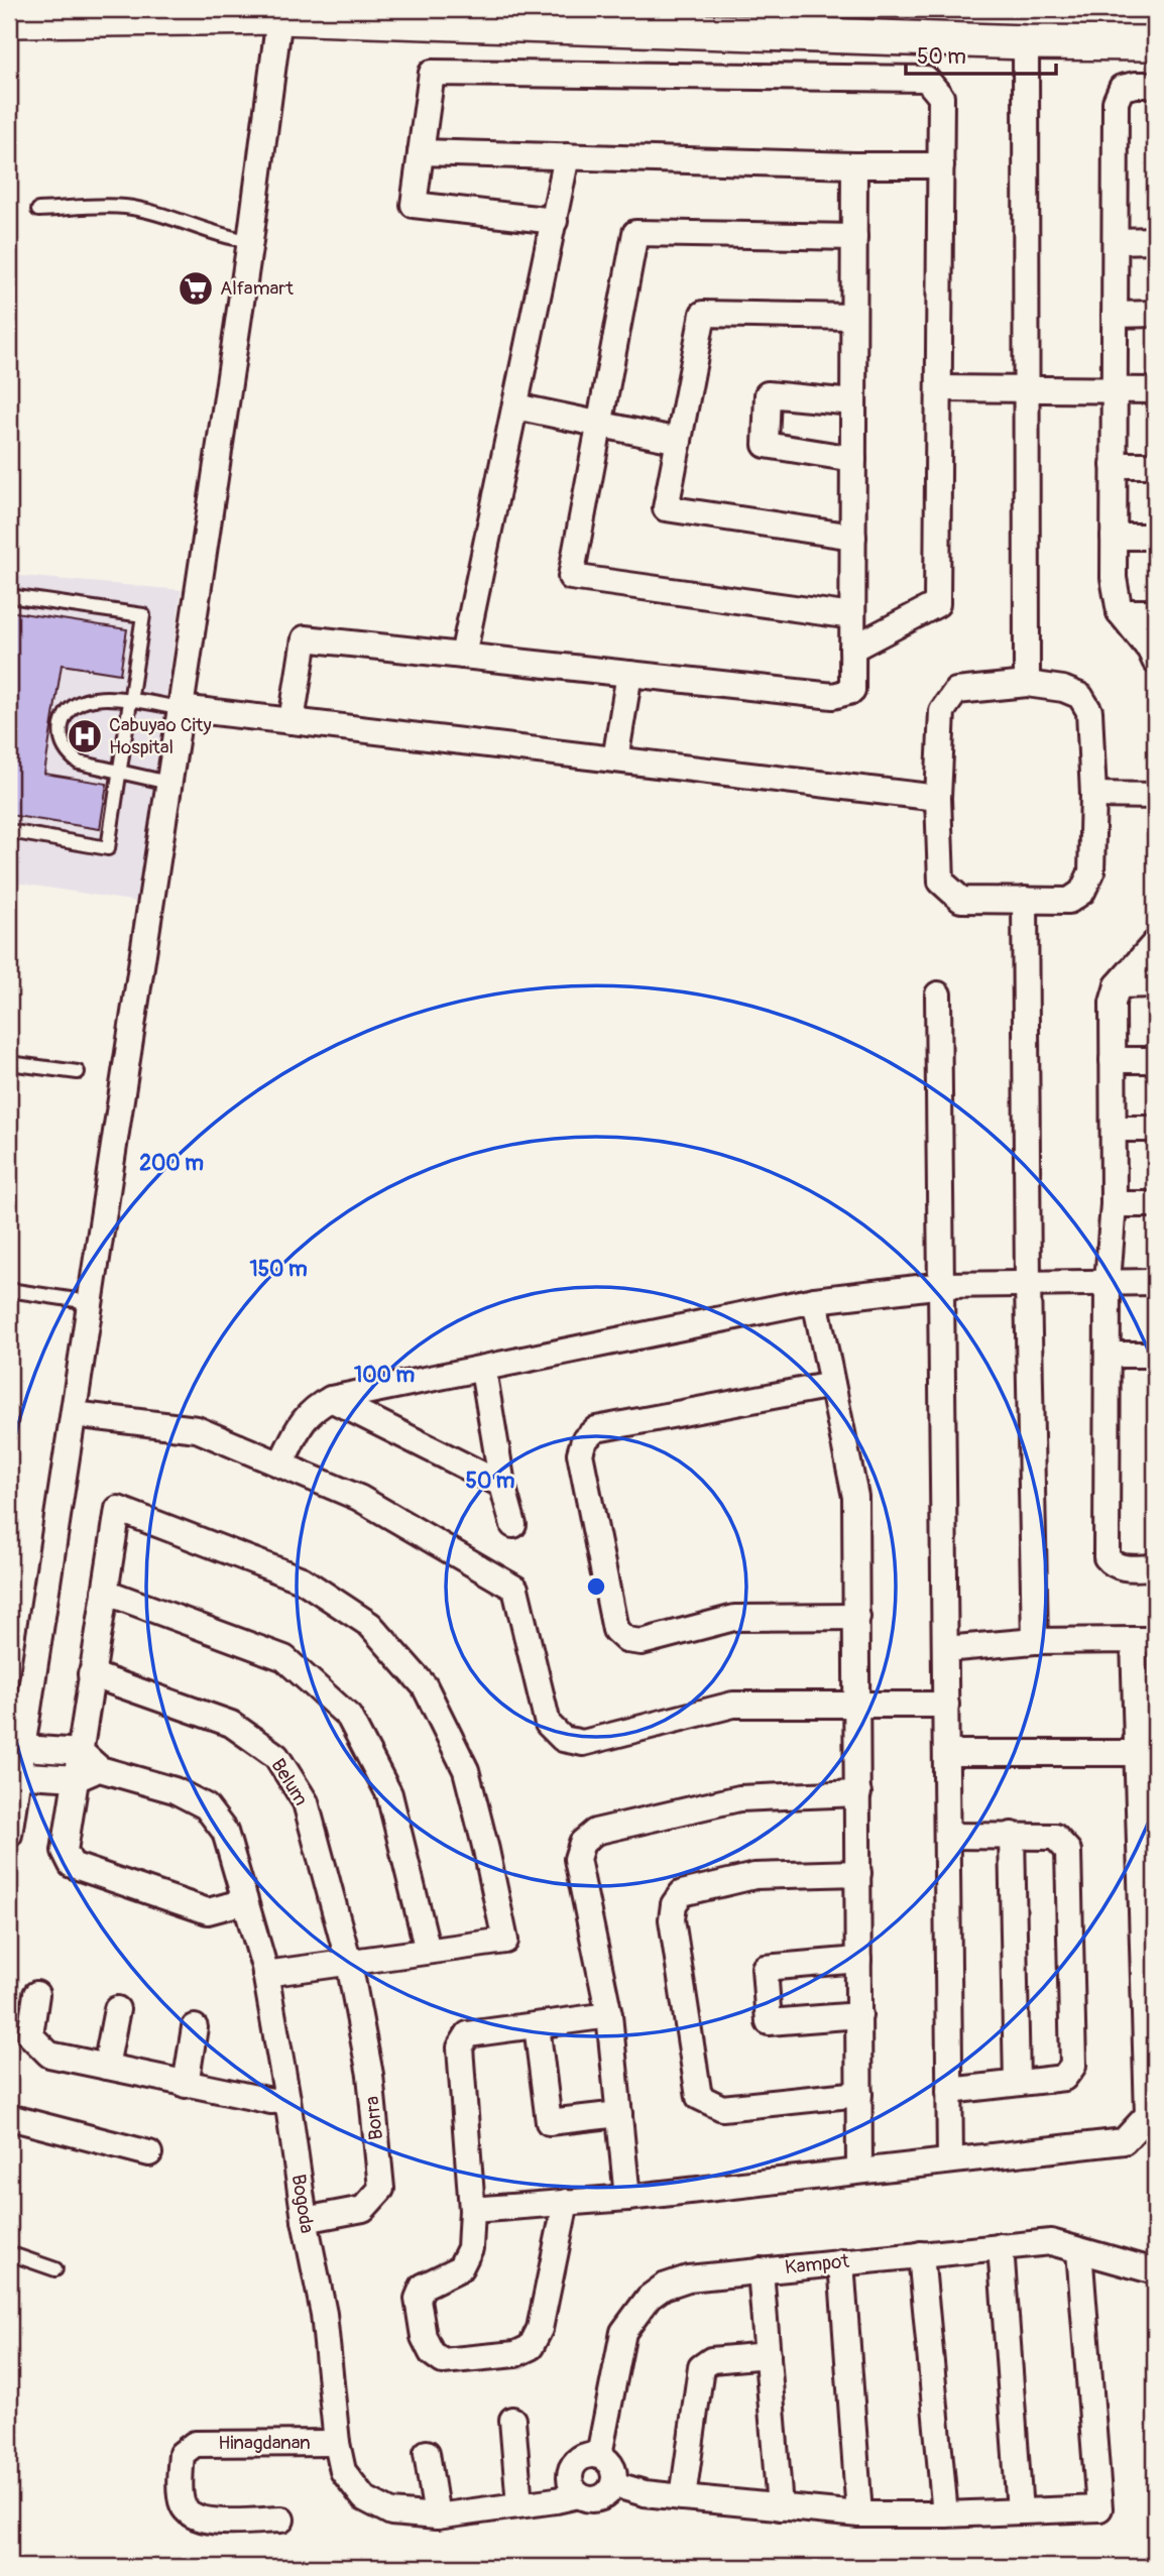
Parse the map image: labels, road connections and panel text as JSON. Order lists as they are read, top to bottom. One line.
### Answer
{"streets":{"street":["Belum","Borra","Bogoda","Kampot","Hinagdanan"]},"crossings":[["Belum","Borra"],["Borra","Bogoda"],["Bogoda","Kampot"],["Bogoda","Hinagdanan"]],"places":{"supermarket":["Alfamart"],"hospital":["Cabuyao City Hospital"]},"scale_bar":"50 m","rings":["200 m","150 m","100 m","50 m"]}
